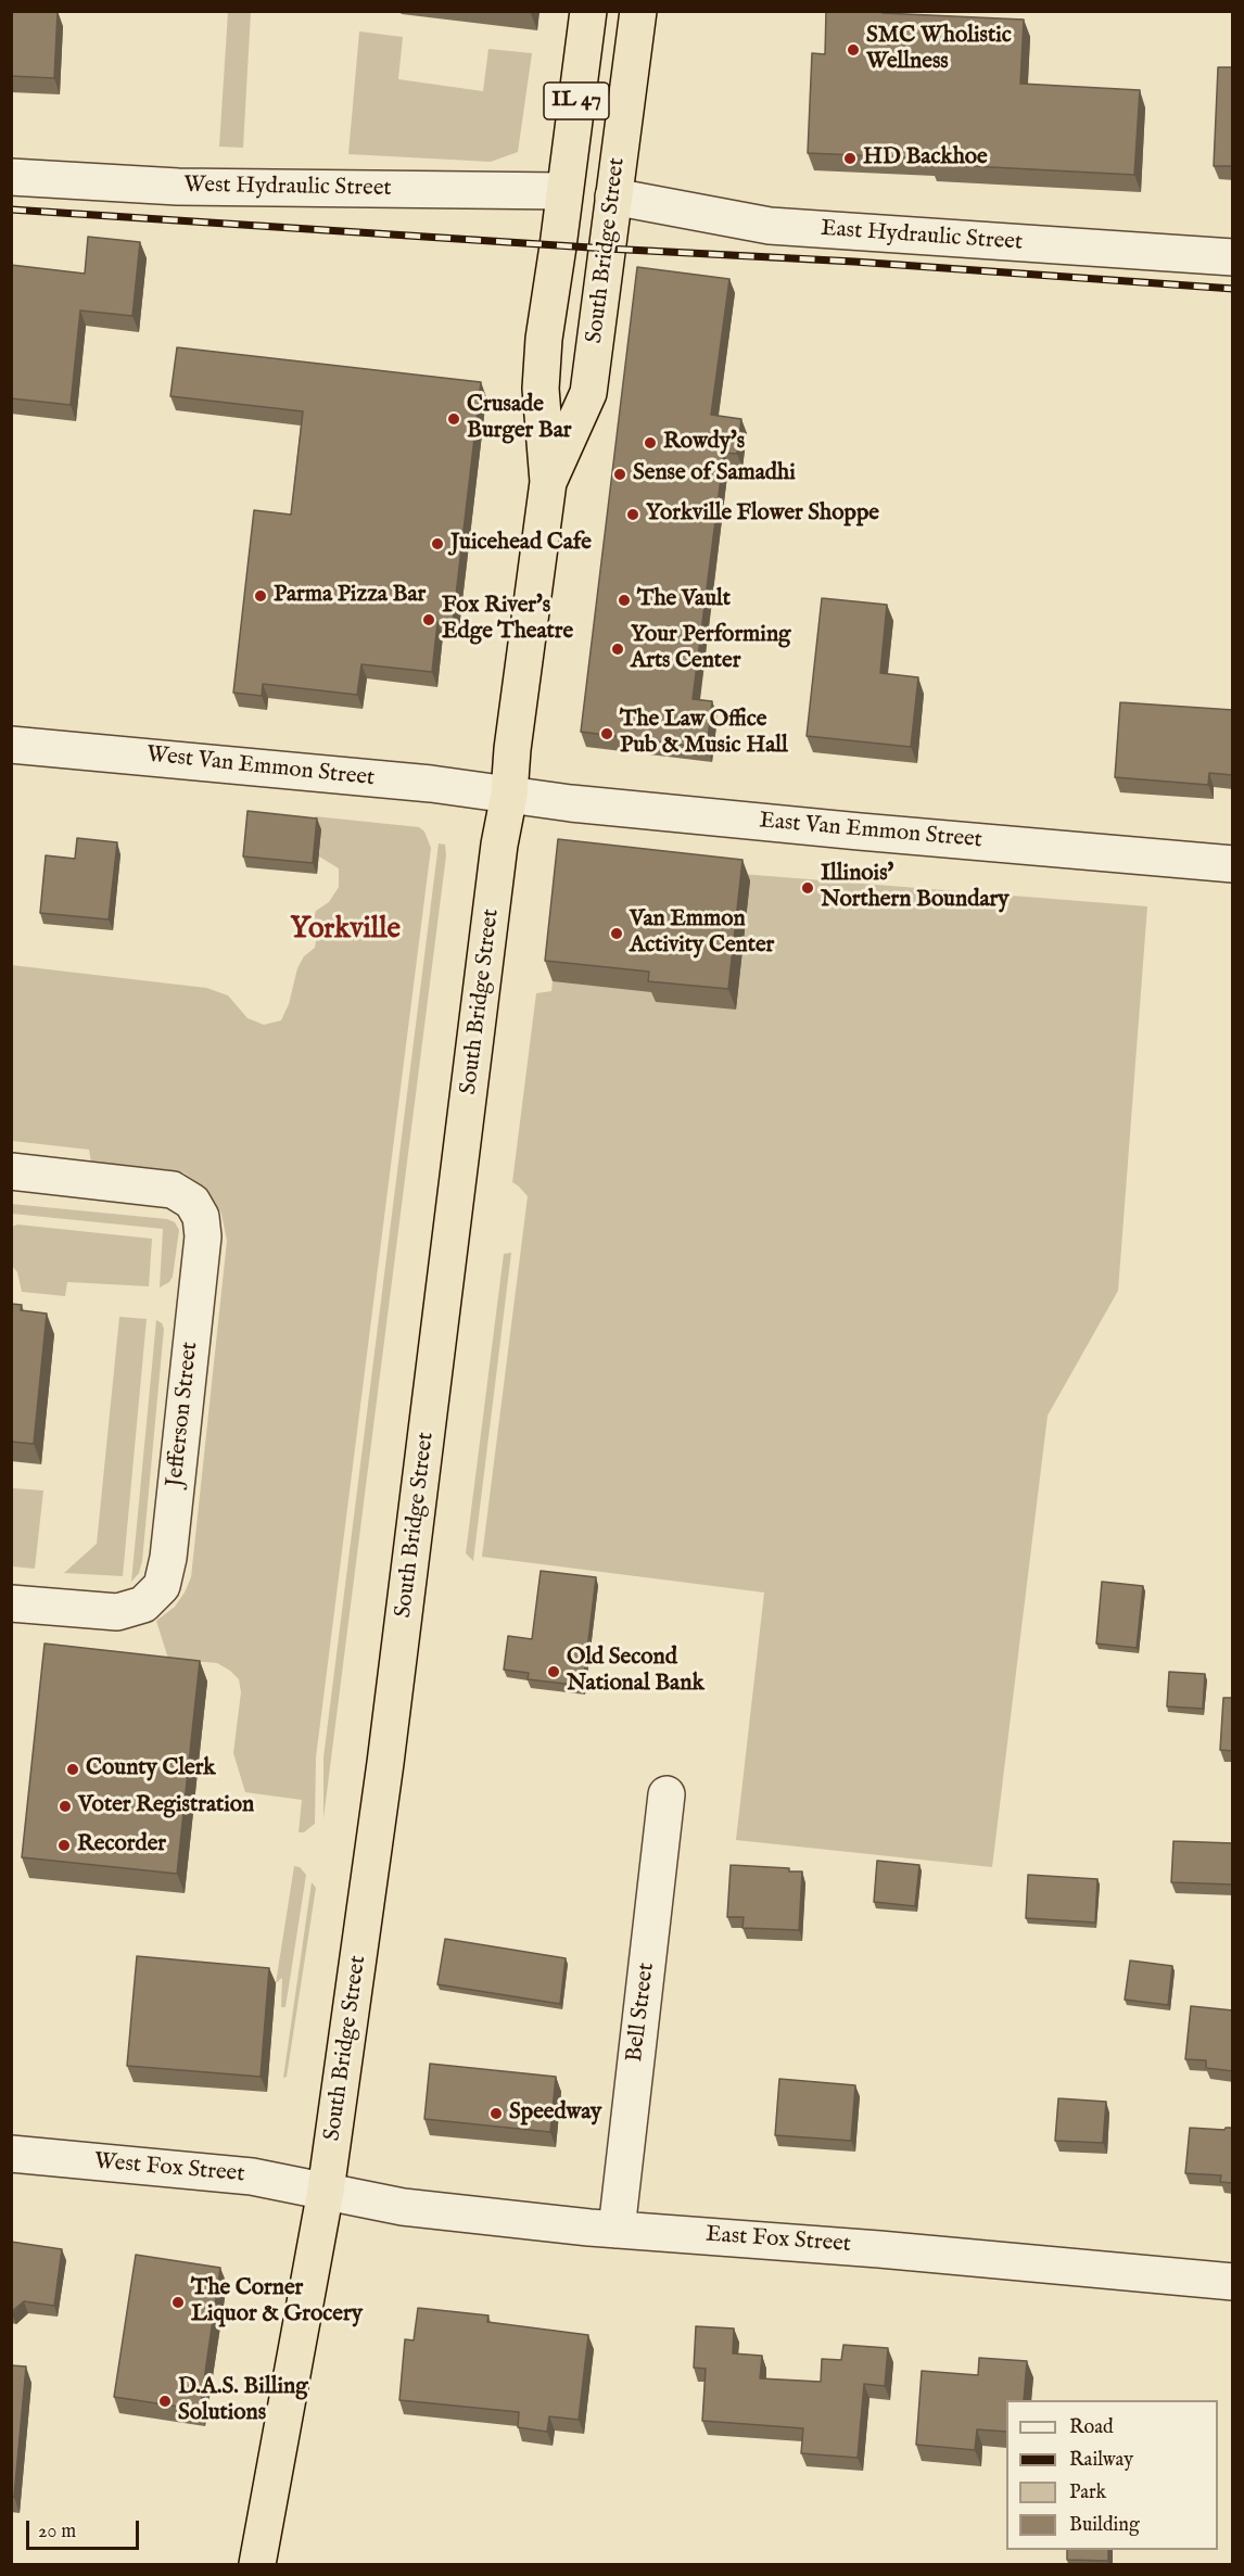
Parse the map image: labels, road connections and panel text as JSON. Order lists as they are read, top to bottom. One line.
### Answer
{"streets":{"highway":["IL 47","South Bridge Street"],"street":["West Hydraulic Street","East Hydraulic Street","West Van Emmon Street","East Van Emmon Street","Jefferson Street","Bell Street","West Fox Street","East Fox Street"]},"crossings":[["West Hydraulic Street","South Bridge Street"],["East Hydraulic Street","South Bridge Street"],["South Bridge Street","West Van Emmon Street"],["South Bridge Street","East Van Emmon Street"],["South Bridge Street","West Fox Street"],["South Bridge Street","East Fox Street"],["West Van Emmon Street","East Van Emmon Street"],["Bell Street","East Fox Street"],["West Fox Street","East Fox Street"]],"districts":["Yorkville"],"places":["SMC Wholistic Wellness","HD Backhoe","Crusade Burger Bar","Rowdy's","Sense of Samadhi","Yorkville Flower Shoppe","Juicehead Cafe","Parma Pizza Bar","The Vault","Fox River's Edge Theatre","Your Performing Arts Center","The Law Office Pub & Music Hall","Illinois' Northern Boundary","Van Emmon Activity Center","Old Second National Bank","County Clerk","Voter Registration","Recorder","Speedway","The Corner Liquor & Grocery","D.A.S. Billing Solutions"],"legend":["Road","Railway","Park","Building"],"scale_bar":"20 m"}
